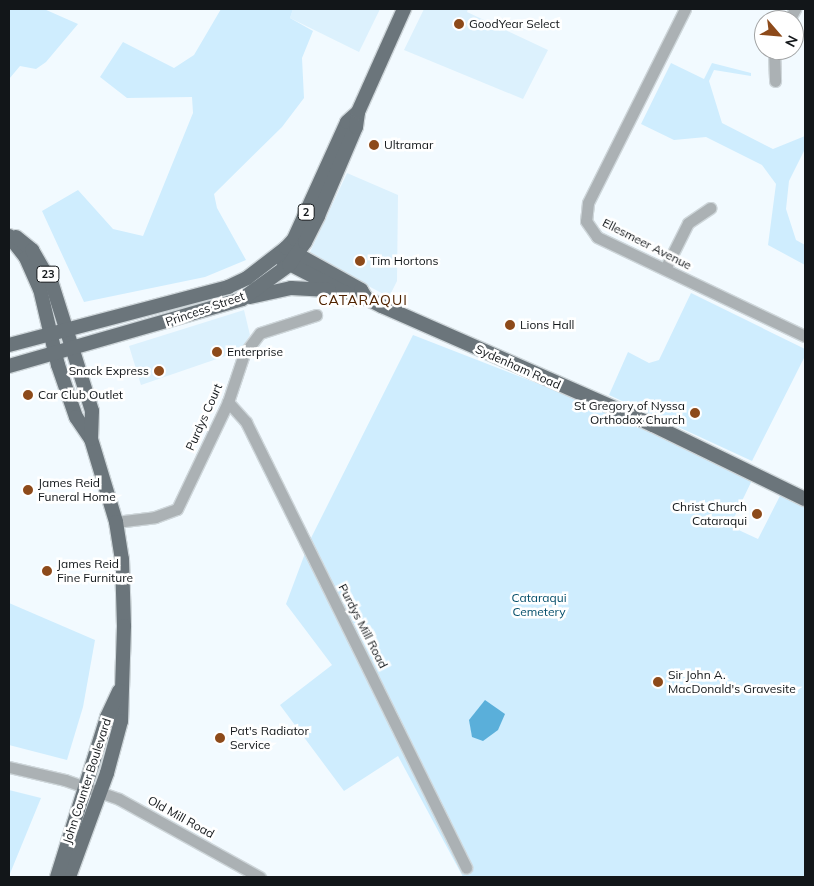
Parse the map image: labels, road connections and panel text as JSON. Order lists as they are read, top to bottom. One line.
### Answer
{"streets":{"main road":["2","23","Princess Street","Sydenham Road","John Counter Boulevard"],"street":["Ellesmeer Avenue","Purdys Court","Purdys Mill Road","Old Mill Road"]},"crossings":[["23","Princess Street"],["23","John Counter Boulevard"],["Princess Street","Sydenham Road"],["Princess Street","John Counter Boulevard"],["Purdys Court","Purdys Mill Road"],["Purdys Court","John Counter Boulevard"],["John Counter Boulevard","Old Mill Road"]],"districts":["CATARAQUI"],"parks":["Cataraqui Cemetery"],"places":["GoodYear Select","Ultramar","Tim Hortons","Lions Hall","Enterprise","Snack Express","Car Club Outlet","St Gregory of Nyssa Orthodox Church","James Reid Funeral Home","Christ Church Cataraqui","James Reid Fine Furniture","Sir John A. MacDonald's Gravesite","Pat's Radiator Service"],"north":"bottom right"}
